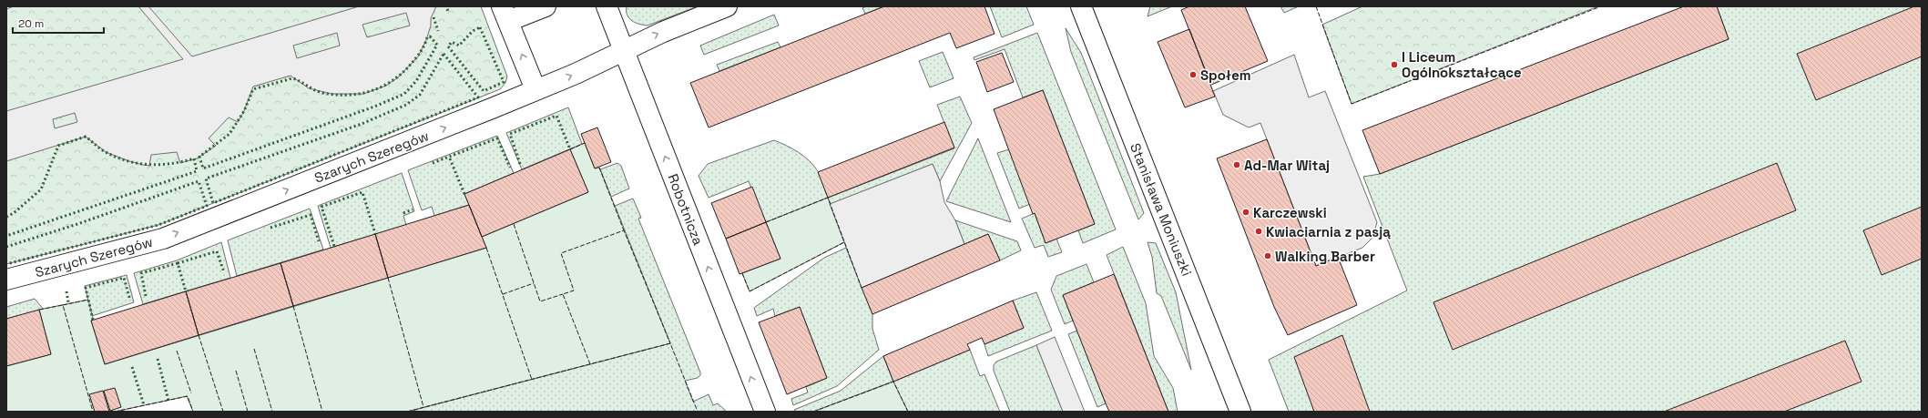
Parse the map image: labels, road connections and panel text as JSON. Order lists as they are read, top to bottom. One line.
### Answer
{"streets":{"street":["Szarych Szeregów","Robotnicza","Stanisława Moniuszki"]},"crossings":[["Szarych Szeregów","Robotnicza"]],"one_way":["Szarych Szeregów","Robotnicza"],"places":["I Liceum Ogólnokształcące","Społem","Ad-Mar Witaj","Karczewski","Kwiaciarnia z pasją","Walking Barber"],"scale_bar":"20 m"}
